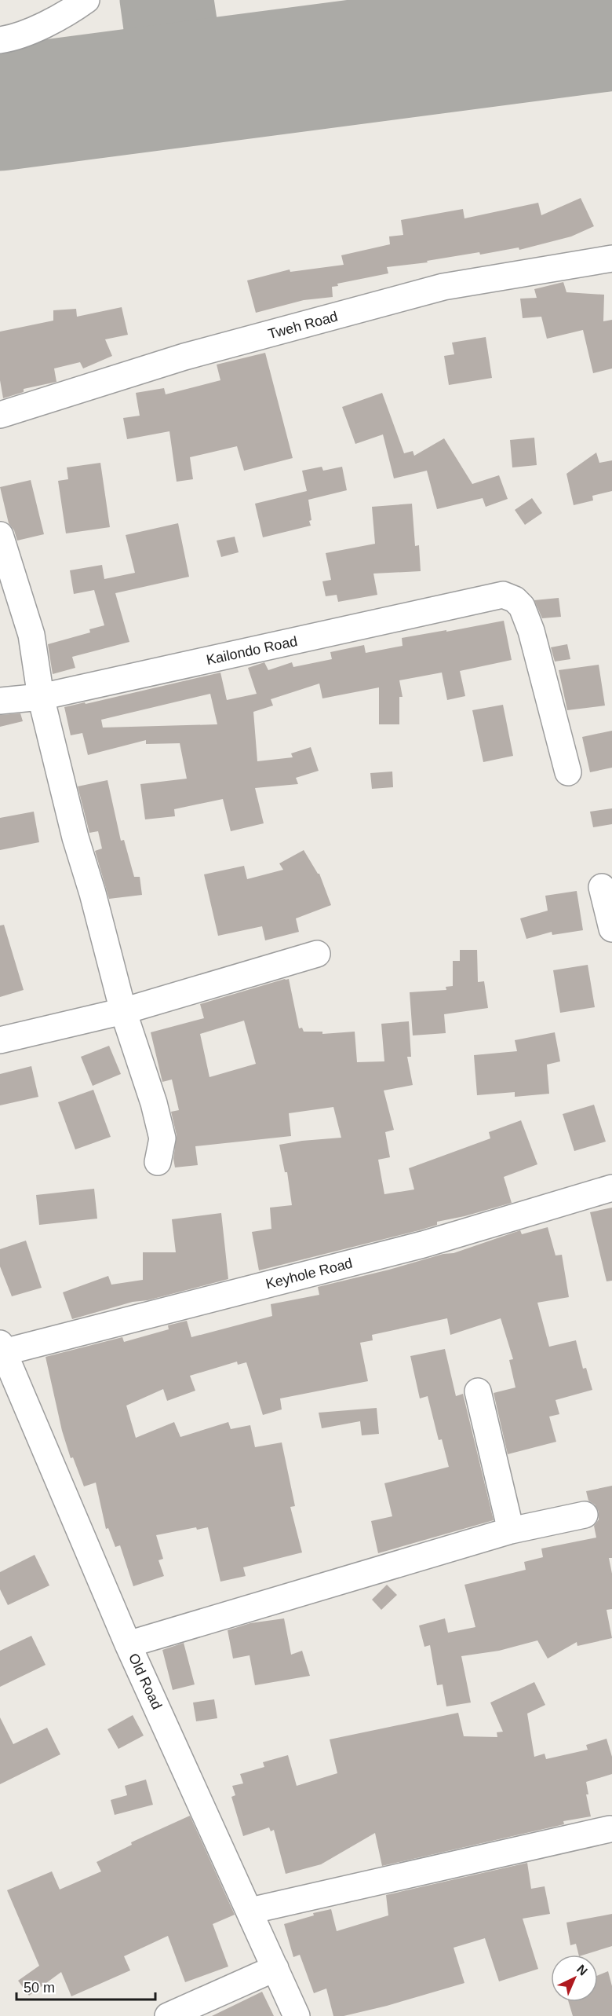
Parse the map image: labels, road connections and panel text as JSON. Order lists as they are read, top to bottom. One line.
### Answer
{"streets":{"street":["Tweh Road","Kailondo Road","Keyhole Road","Old Road"]},"crossings":[["Keyhole Road","Old Road"]],"scale_bar":"50 m","north":"top right"}
